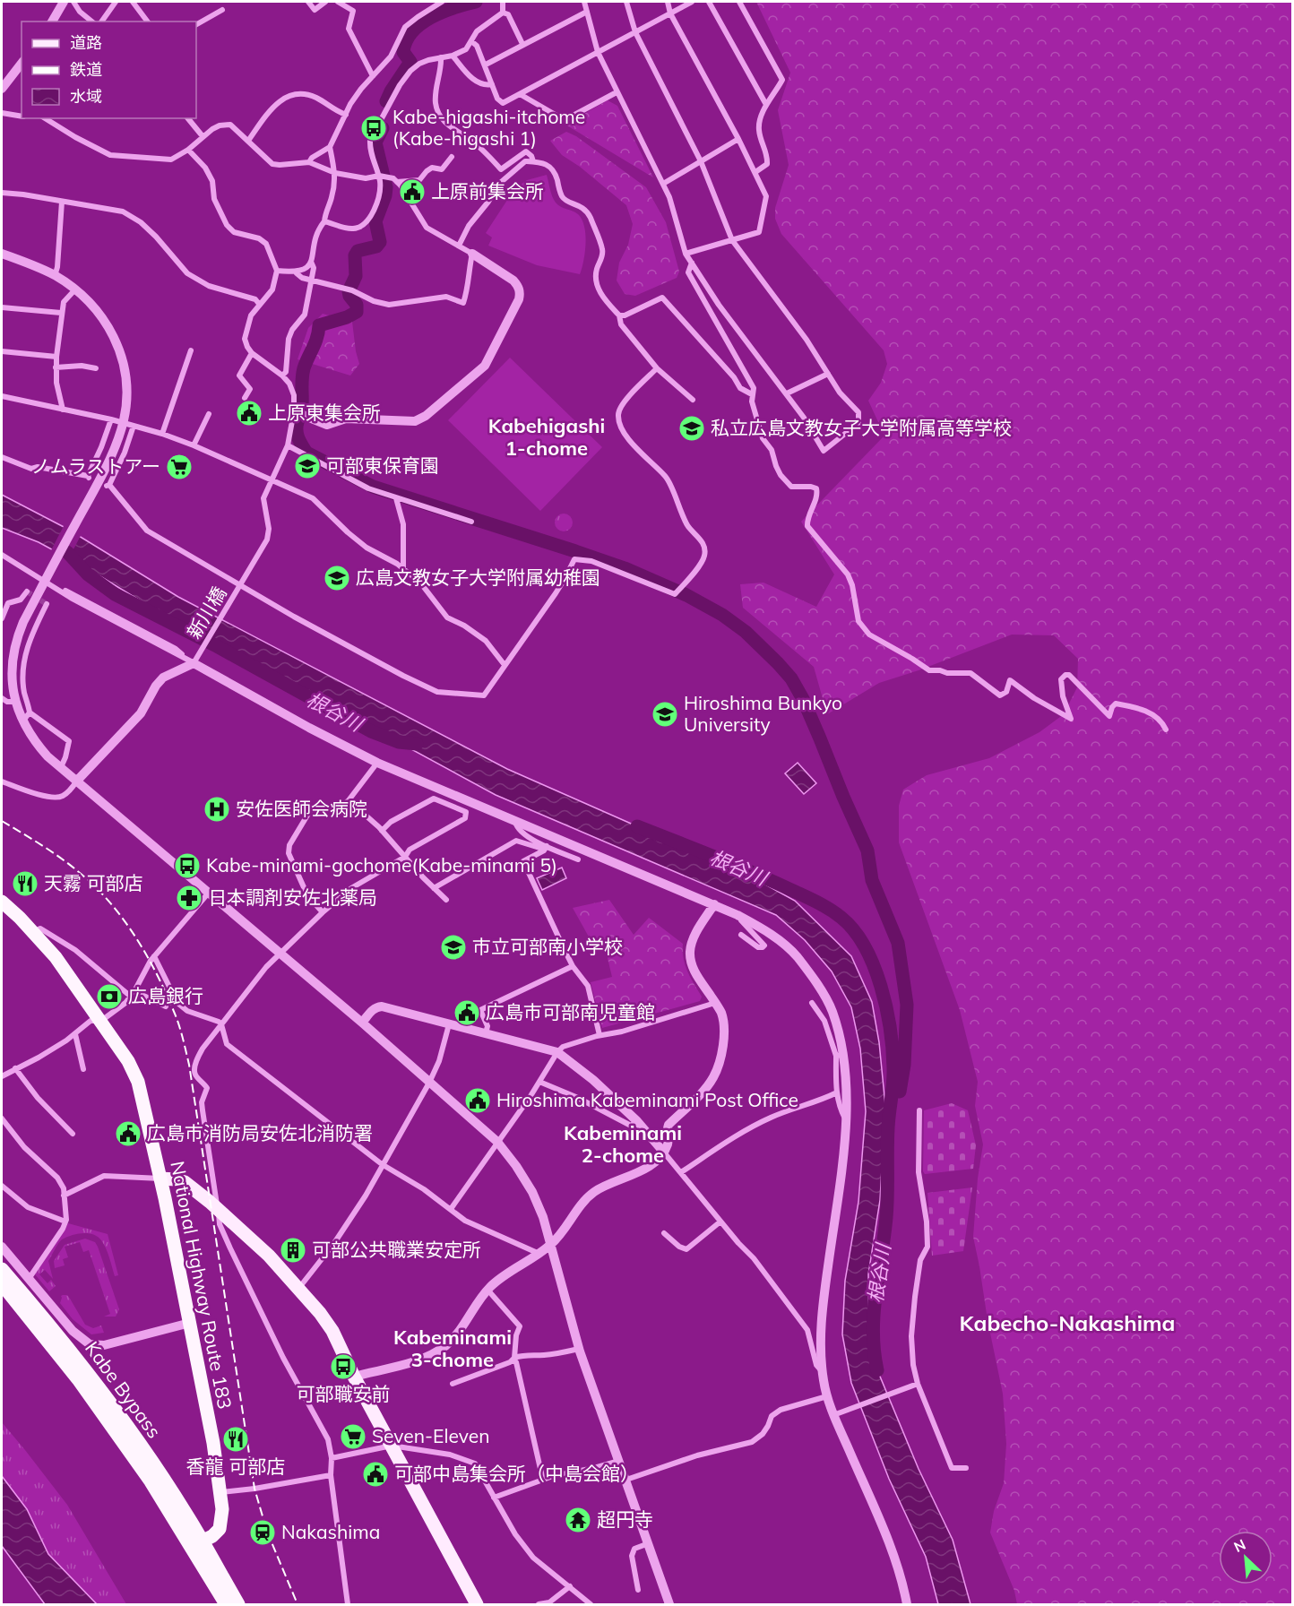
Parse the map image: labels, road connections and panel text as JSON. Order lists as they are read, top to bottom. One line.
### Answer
{"streets":{"highway":["National Highway Route 183","Kabe Bypass"],"street":["新川橋"]},"crossings":[["National Highway Route 183","Kabe Bypass"]],"districts":["Kabehigashi 1-chome","Kabeminami 2-chome","Kabecho-Nakashima","Kabeminami 3-chome"],"water":["根谷川"],"places":{"bus stop":["Kabe-higashi-itchome (Kabe-higashi 1)","Kabe-minami-gochome(Kabe-minami 5)","可部職安前"],"public building":["上原前集会所","上原東集会所","広島市可部南児童館","Hiroshima Kabeminami Post Office","広島市消防局安佐北消防署","可部中島集会所（中島会館）"],"school or university":["私立広島文教女子大学附属高等学校","可部東保育園","広島文教女子大学附属幼稚園","Hiroshima Bunkyo University","市立可部南小学校"],"supermarket":["ノムラストアー","Seven-Eleven"],"hospital":["安佐医師会病院"],"restaurant":["天霧 可部店","香龍 可部店"],"pharmacy":["日本調剤安佐北薬局"],"bank":["広島銀行"],"building":["可部公共職業安定所"],"temple":["超円寺"],"station":["Nakashima"]},"legend":["道路","鉄道","水域"],"north":"top left"}
